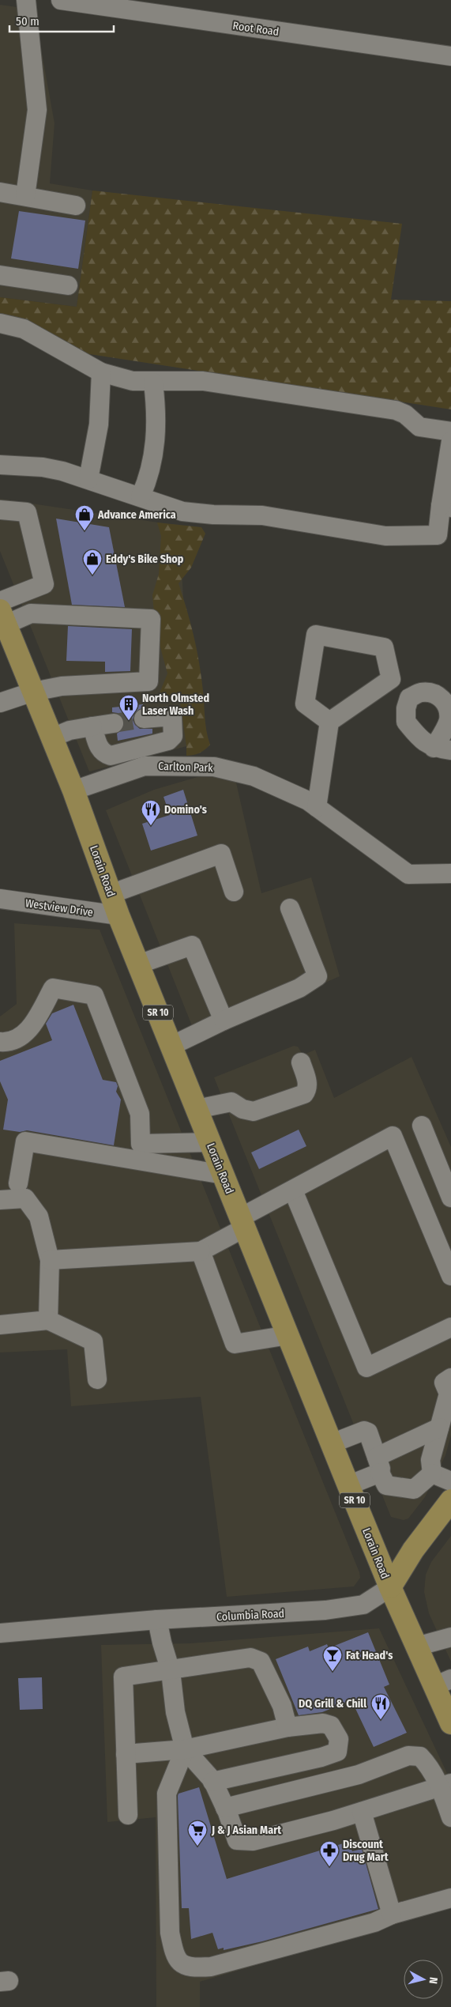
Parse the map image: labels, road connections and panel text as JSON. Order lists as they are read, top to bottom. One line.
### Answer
{"streets":{"main road":["Lorain Road","SR 10","Columbia Road"],"street":["Root Road","Carlton Park","Westview Drive"]},"crossings":[["Carlton Park","Lorain Road"],["Lorain Road","Westview Drive"],["Lorain Road","Columbia Road"]],"places":{"shop":["Advance America","Eddy's Bike Shop"],"building":["North Olmsted Laser Wash"],"restaurant":["Domino's","DQ Grill & Chill"],"bar":["Fat Head's"],"supermarket":["J & J Asian Mart"],"pharmacy":["Discount Drug Mart"]},"scale_bar":"50 m","north":"right"}
